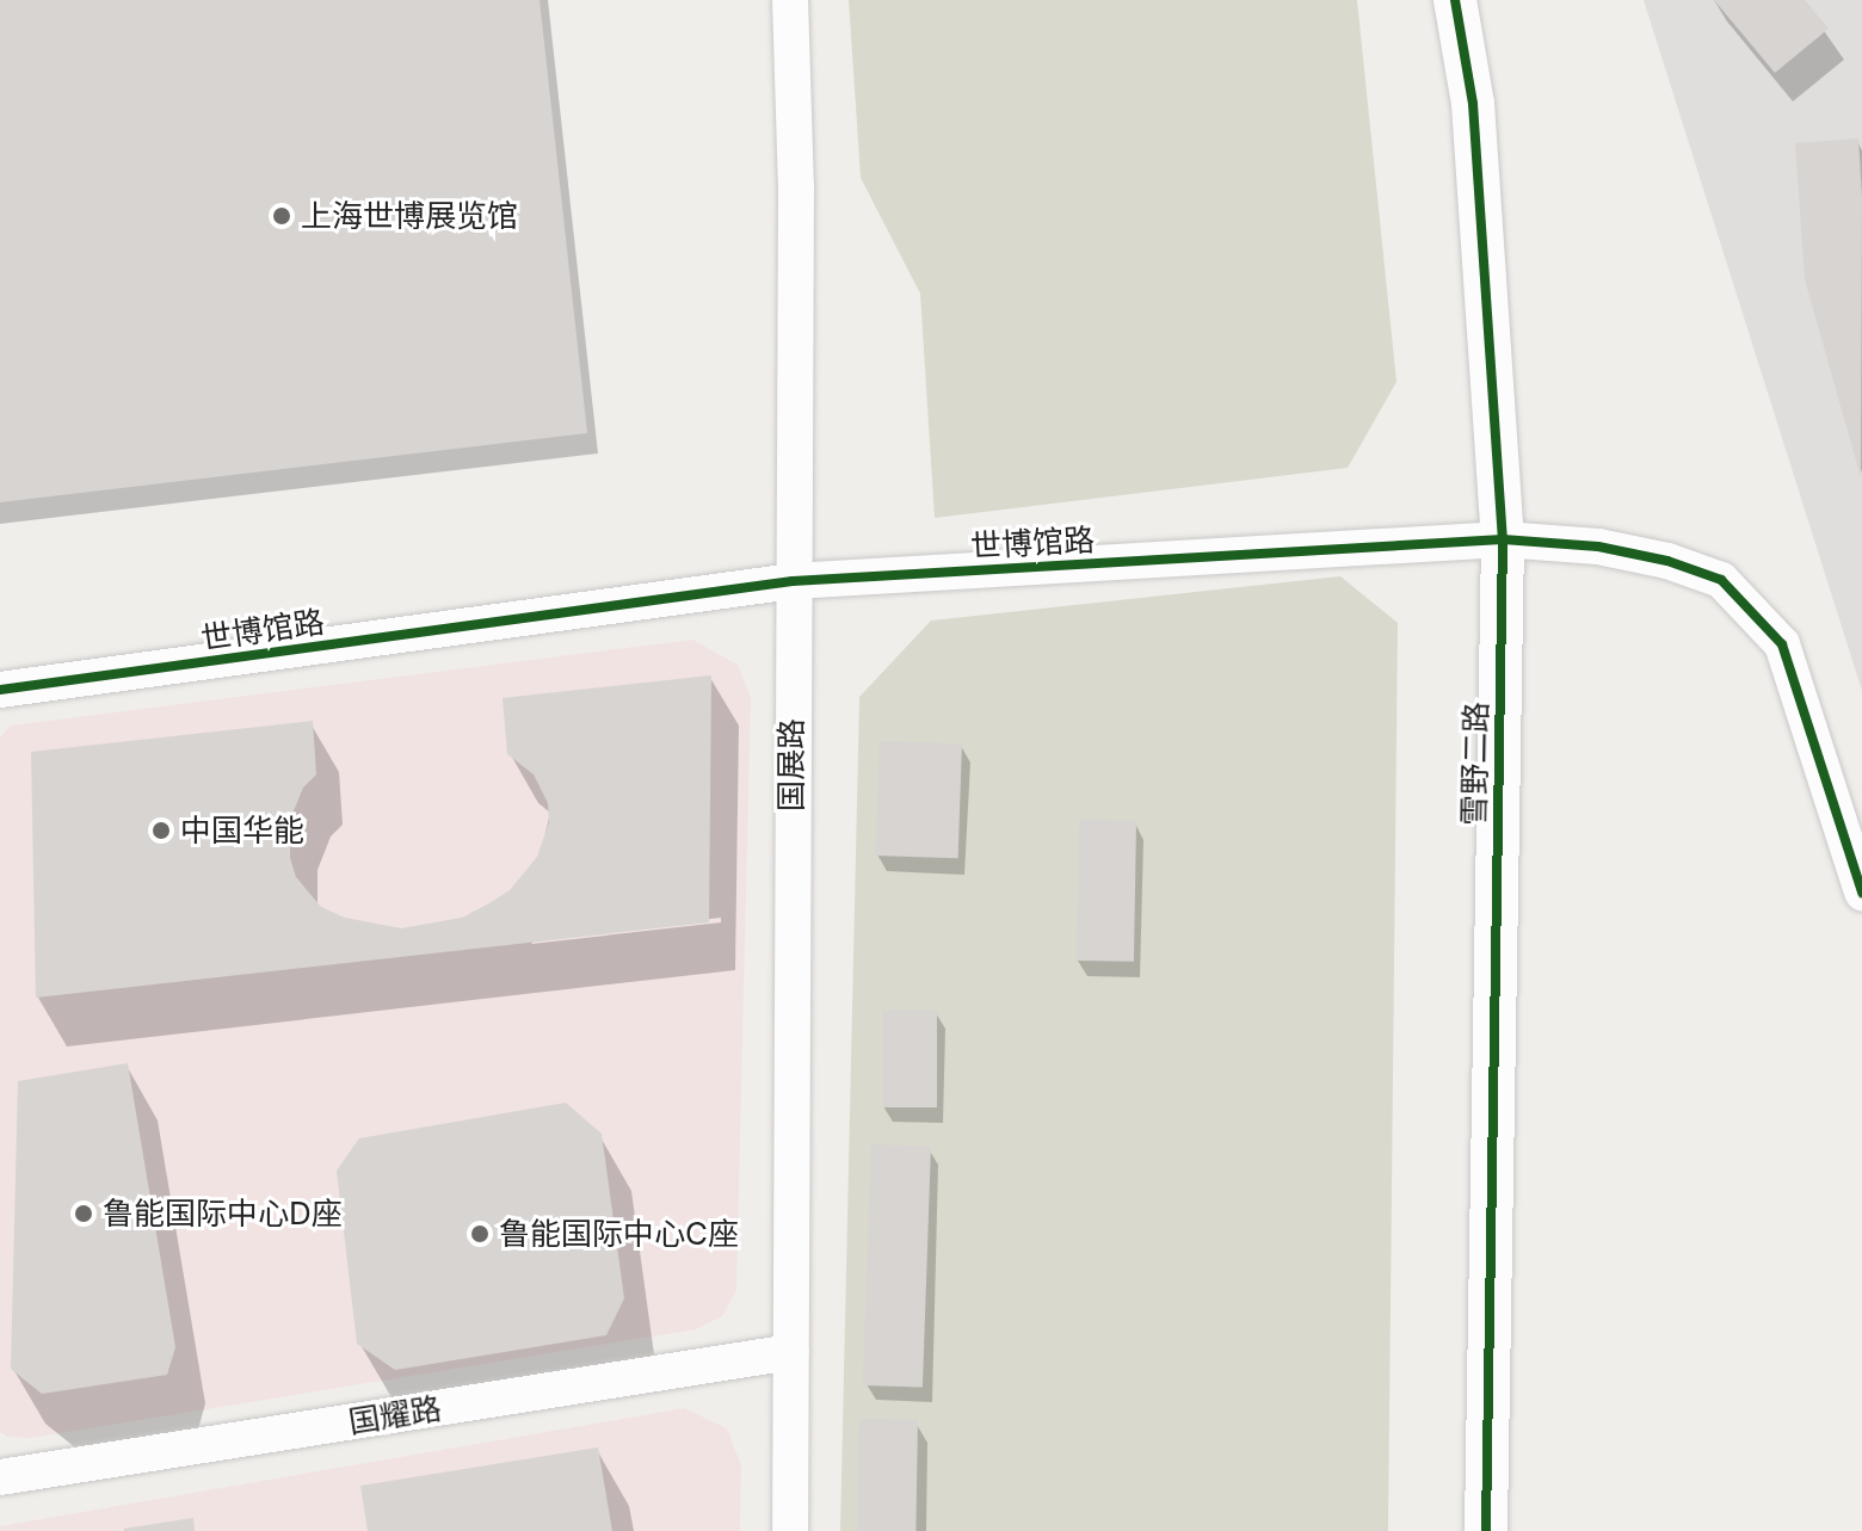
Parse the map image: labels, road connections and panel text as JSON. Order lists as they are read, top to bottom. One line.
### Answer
{"streets":{"street":["世博馆路","雪野二路","国展路","国耀路"]},"crossings":[["世博馆路","雪野二路"],["世博馆路","国展路"],["国展路","国耀路"]],"places":["上海世博展览馆","中国华能","鲁能国际中心D座","鲁能国际中心C座"]}
